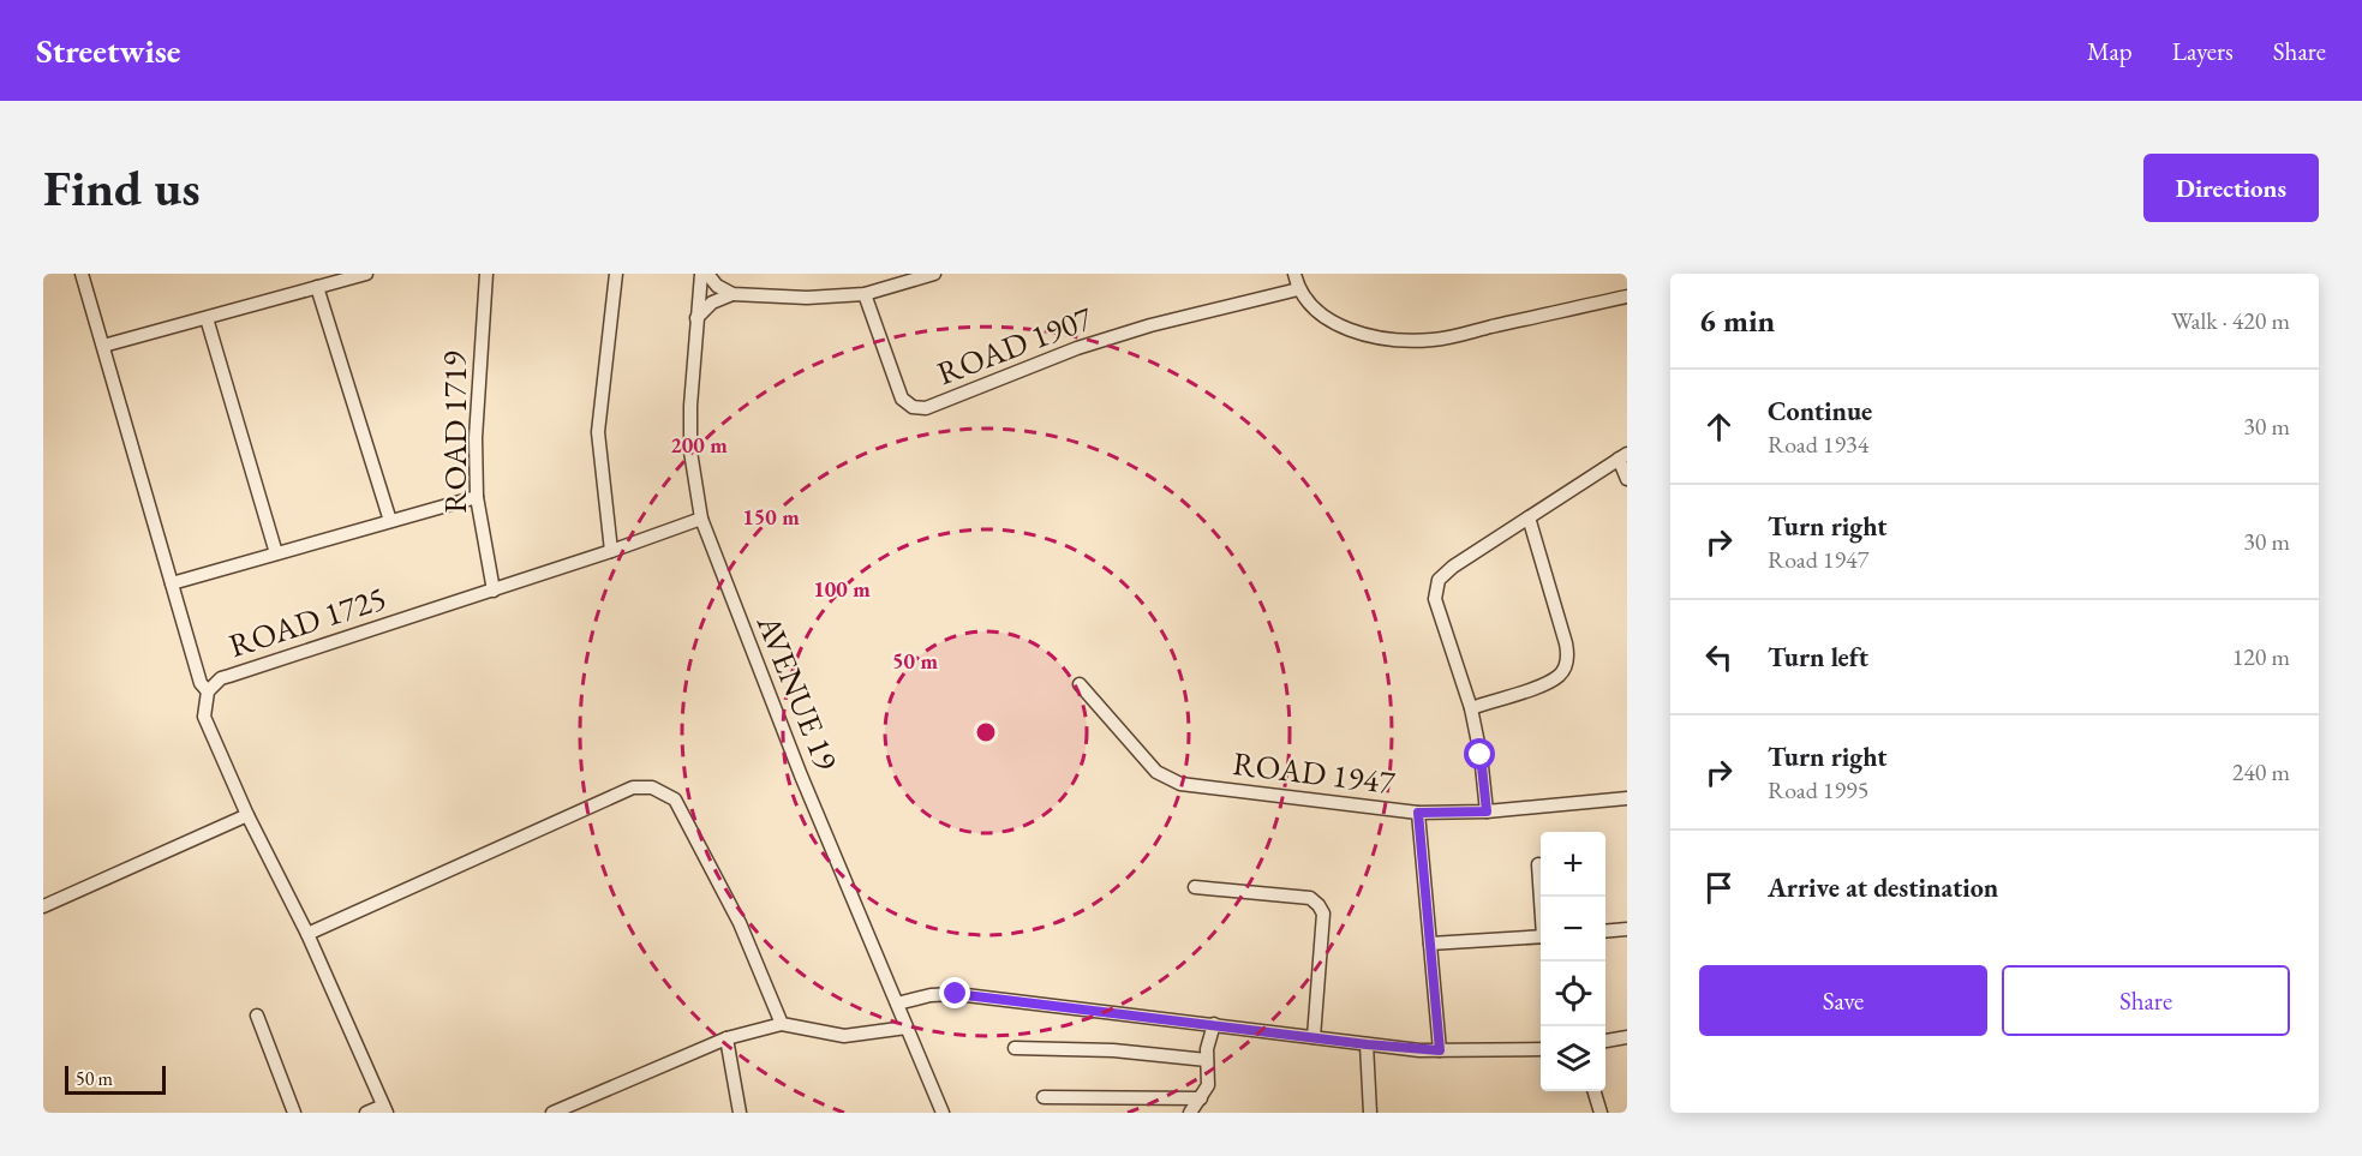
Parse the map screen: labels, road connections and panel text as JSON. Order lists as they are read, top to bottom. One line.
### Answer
{"streets":{"street":["ROAD 1907","ROAD 1719","ROAD 1725","AVENUE 19","ROAD 1947"]},"crossings":[["ROAD 1719","ROAD 1725"],["ROAD 1725","AVENUE 19"]],"scale_bar":"50 m","page":{"header":"Streetwise","nav":["Map","Layers","Share"],"buttons":["Directions",["Save","Share"]],"title":"Find us","heading":["6 min","Walk · 420 m"],"list":[["Continue","Road 1934","30 m"],["Turn right","Road 1947","30 m"],["Turn left","120 m"],["Turn right","Road 1995","240 m"],"Arrive at destination"],"map_buttons":["+","−"],"scale":"50 m"},"rings":["200 m","150 m","100 m","50 m"]}
